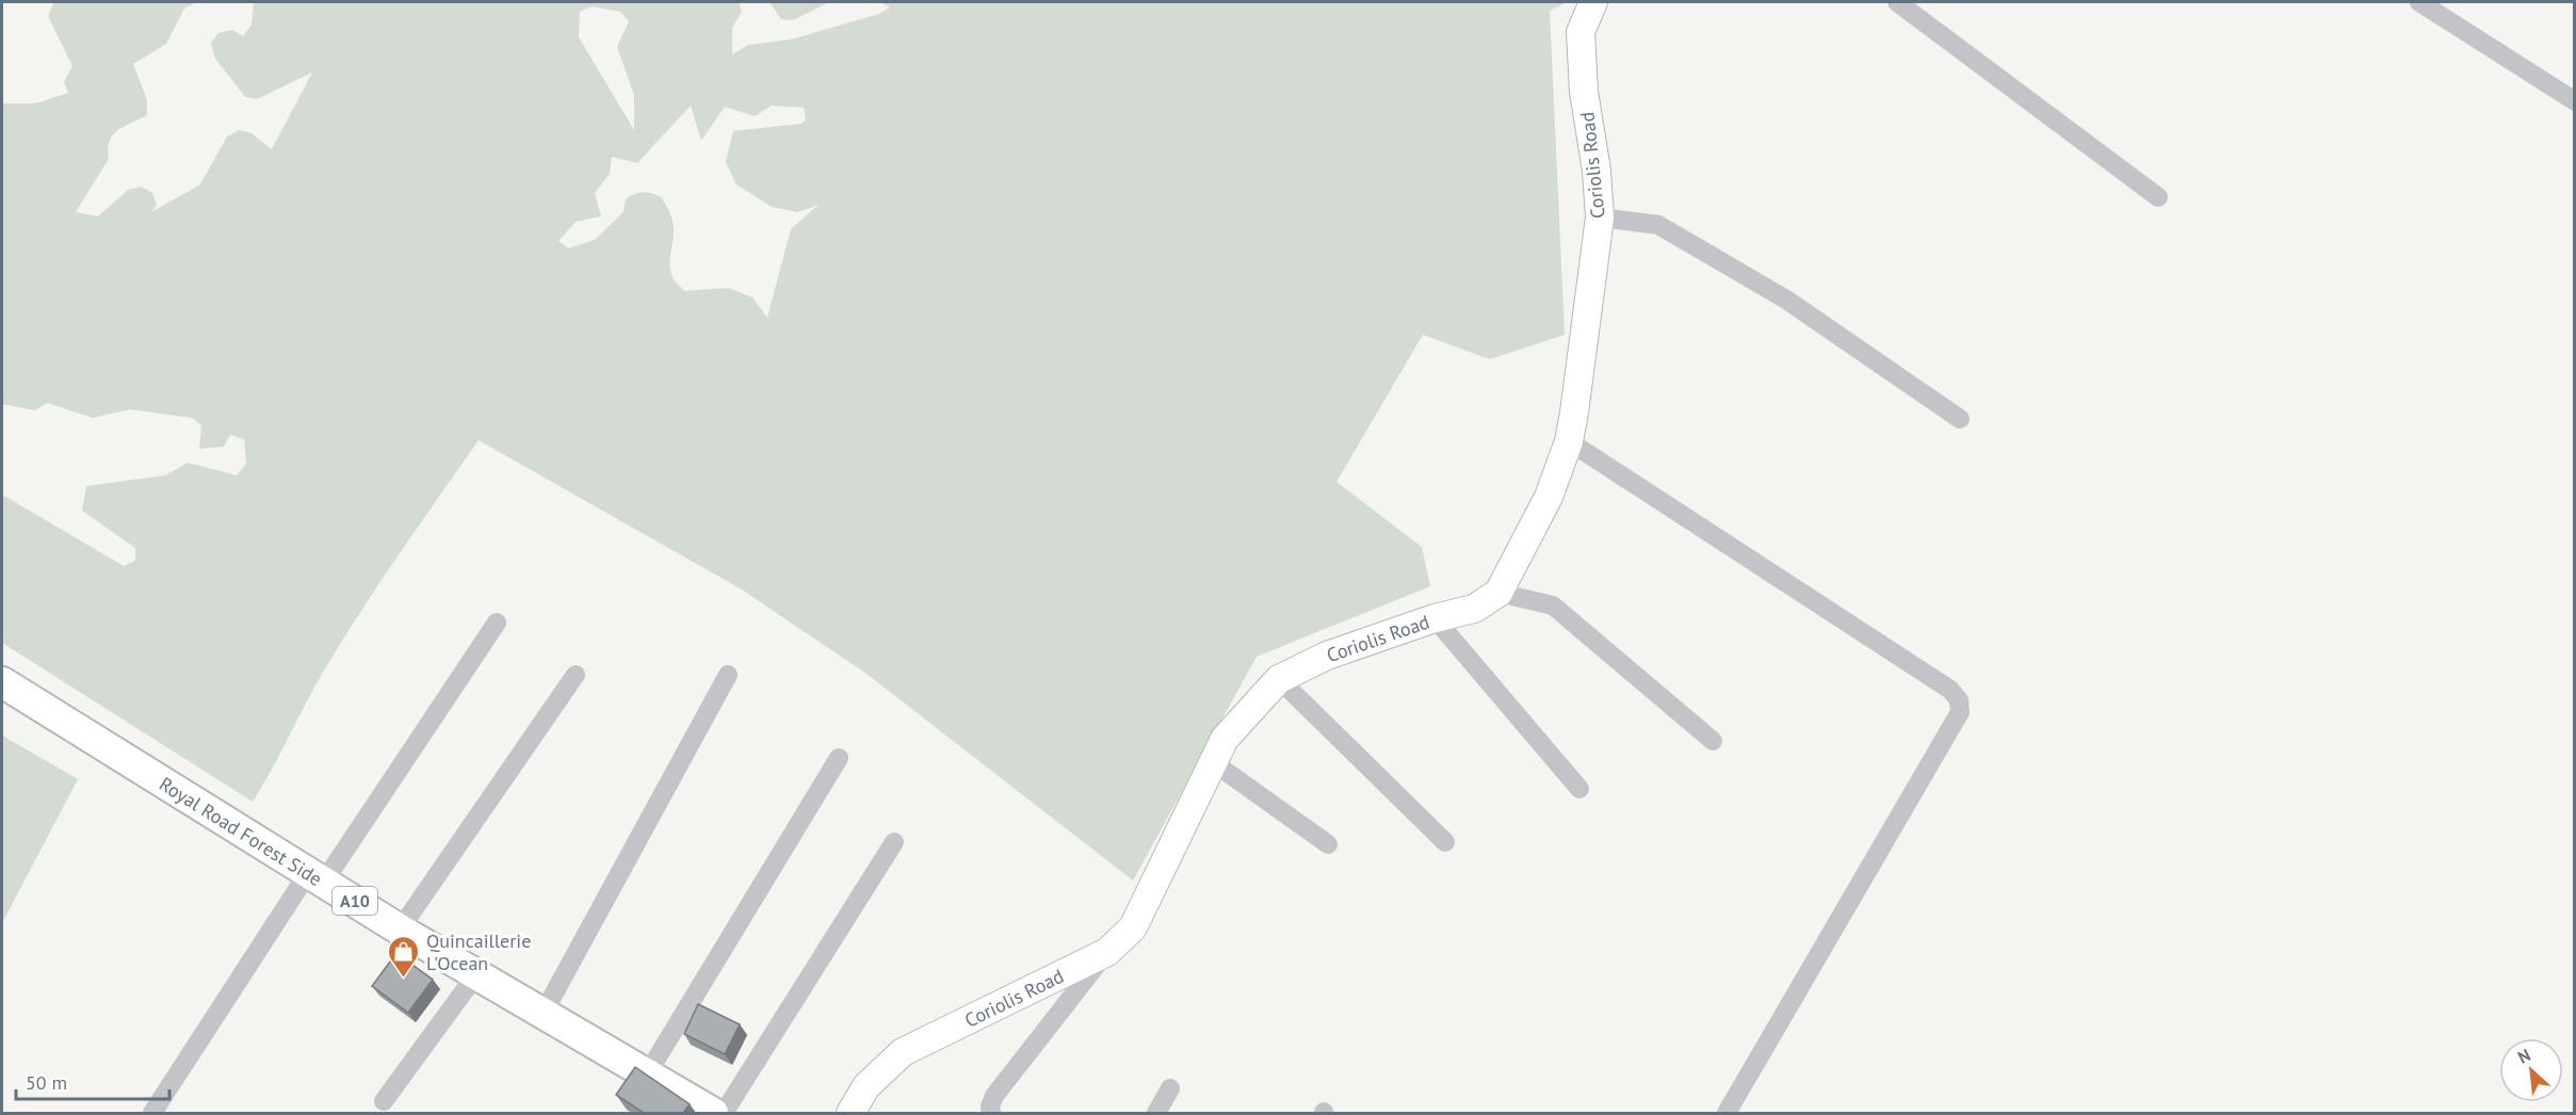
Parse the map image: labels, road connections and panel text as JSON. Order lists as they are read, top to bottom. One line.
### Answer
{"streets":{"main road":["Coriolis Road","Royal Road Forest Side","A10"]},"places":{"shop":["Quincaillerie L'Ocean"]},"scale_bar":"50 m","north":"top left"}
